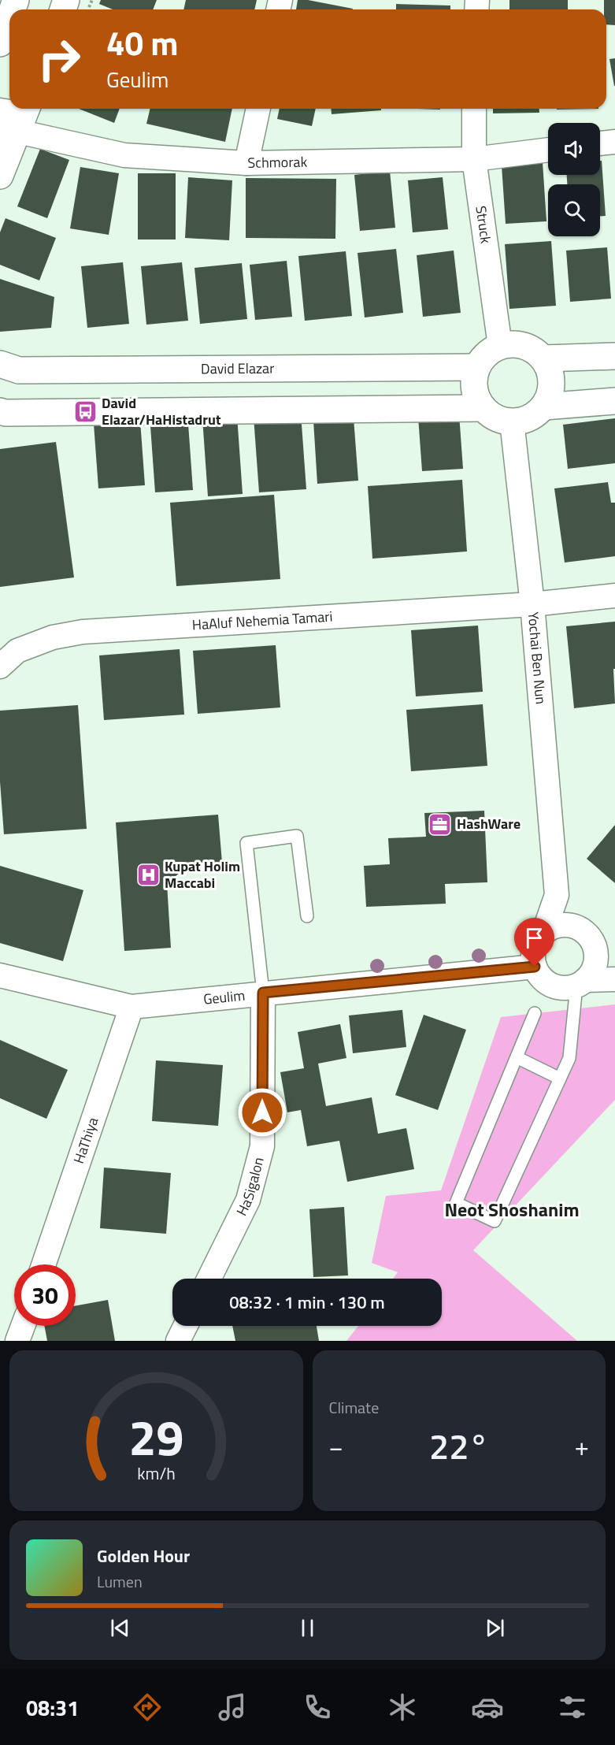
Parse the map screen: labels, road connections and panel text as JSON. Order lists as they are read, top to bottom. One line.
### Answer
{"streets":{"street":["Schmorak","Struck","David Elazar","HaAluf Nehemia Tamari","Yochai Ben Nun","Geulim","HaThiya","HaSigalon"]},"crossings":[["Schmorak","Struck"],["Struck","David Elazar"],["Struck","Yochai Ben Nun"],["David Elazar","Yochai Ben Nun"],["HaAluf Nehemia Tamari","Yochai Ben Nun"],["Yochai Ben Nun","Geulim"],["Geulim","HaThiya"],["Geulim","HaSigalon"]],"districts":["Neot Shoshanim"],"places":{"bus stop":["David Elazar/HaHistadrut"],"office":["HashWare"],"hospital":["Kupat Holim Maccabi"]},"page":{"turn":["40 m","Geulim"],"limit":"30","trip":"08:32 · 1 min · 130 m","tile":"Climate","heat":["−","22°","+"],"song":["Golden Hour","Lumen"],"tabs":"08:31","gauge":["29","km/h"]}}
